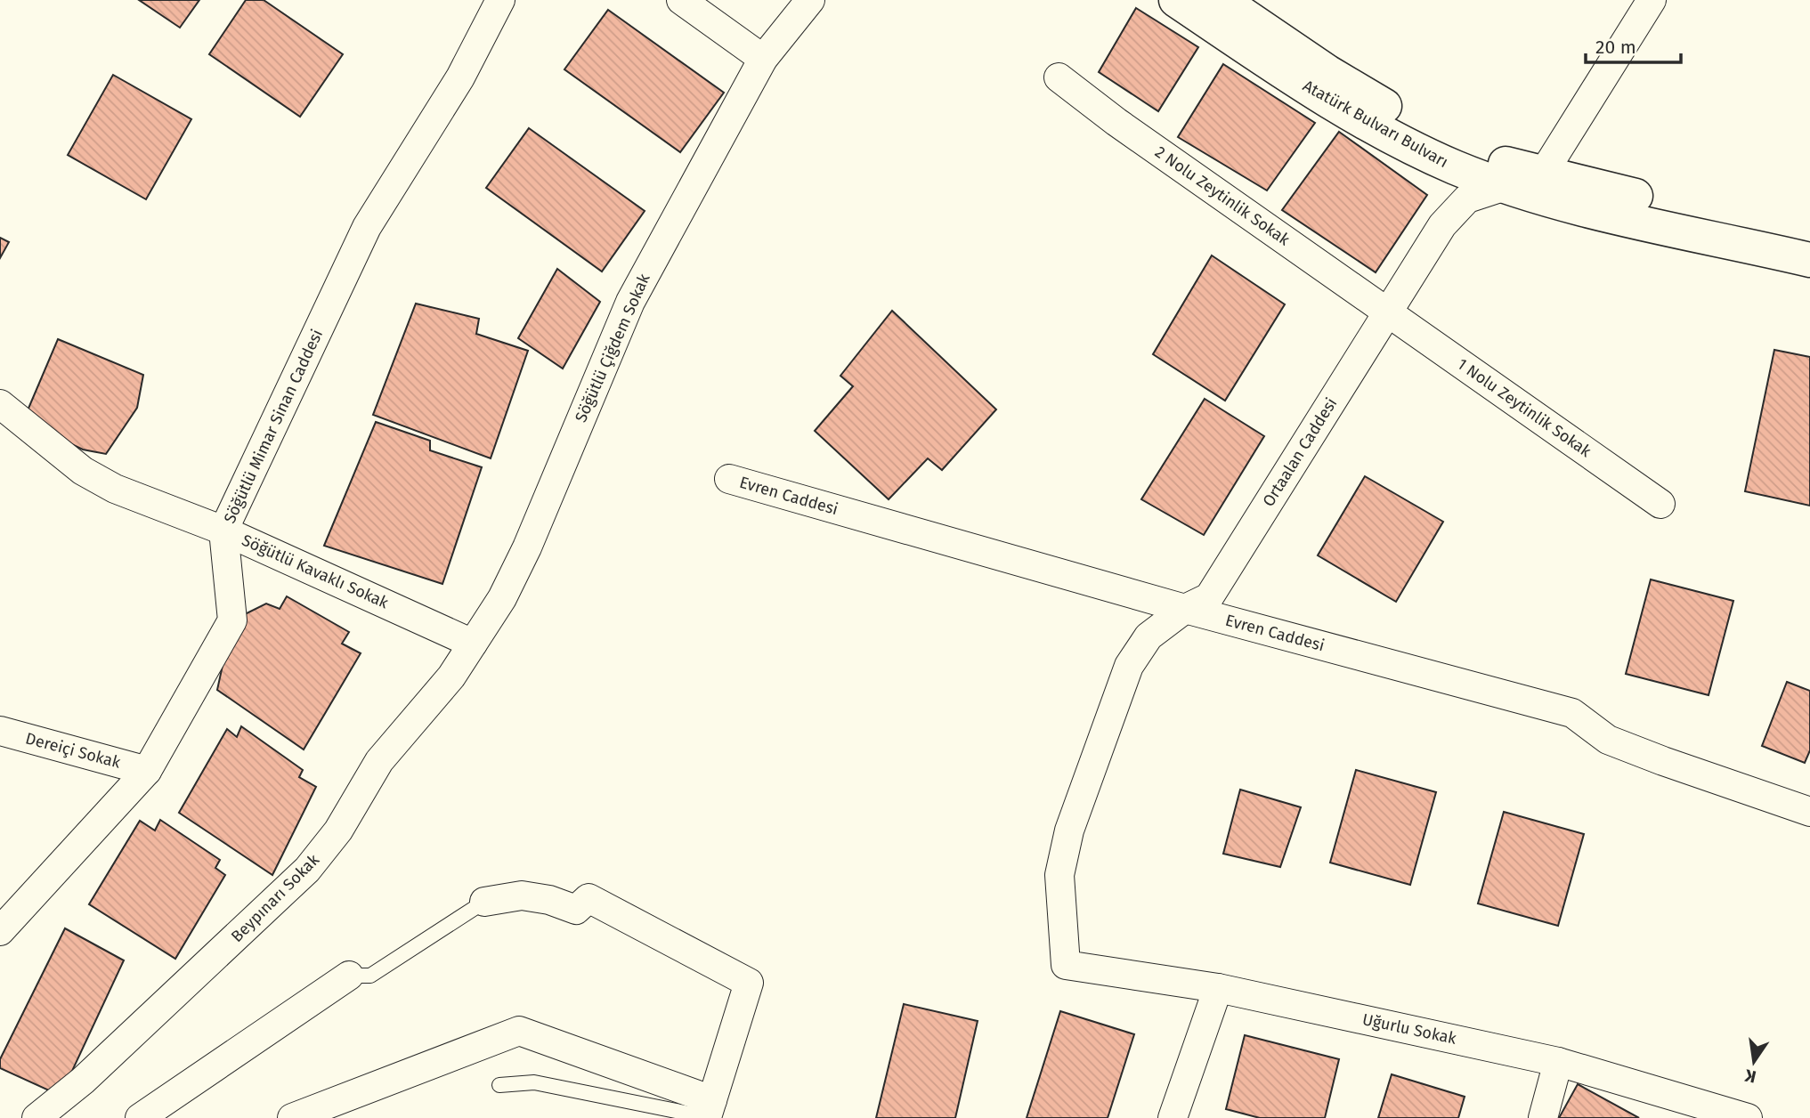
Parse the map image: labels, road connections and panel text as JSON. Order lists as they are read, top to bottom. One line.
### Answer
{"streets":{"street":["Atatürk Bulvarı Bulvarı","2 Nolu Zeytinlik Sokak","Söğütlü Çiğdem Sokak","1 Nolu Zeytinlik Sokak","Söğütlü Mimar Sinan Caddesi","Ortaalan Caddesi","Evren Caddesi","Söğütlü Kavaklı Sokak","Dereiçi Sokak","Beypınarı Sokak","Uğurlu Sokak"]},"crossings":[["Atatürk Bulvarı Bulvarı","Ortaalan Caddesi"],["2 Nolu Zeytinlik Sokak","1 Nolu Zeytinlik Sokak"],["2 Nolu Zeytinlik Sokak","Ortaalan Caddesi"],["Söğütlü Çiğdem Sokak","Söğütlü Kavaklı Sokak"],["Söğütlü Çiğdem Sokak","Beypınarı Sokak"],["1 Nolu Zeytinlik Sokak","Ortaalan Caddesi"],["Söğütlü Mimar Sinan Caddesi","Söğütlü Kavaklı Sokak"],["Söğütlü Mimar Sinan Caddesi","Dereiçi Sokak"],["Ortaalan Caddesi","Evren Caddesi"],["Ortaalan Caddesi","Uğurlu Sokak"],["Söğütlü Kavaklı Sokak","Beypınarı Sokak"]],"scale_bar":"20 m","north":"bottom"}
